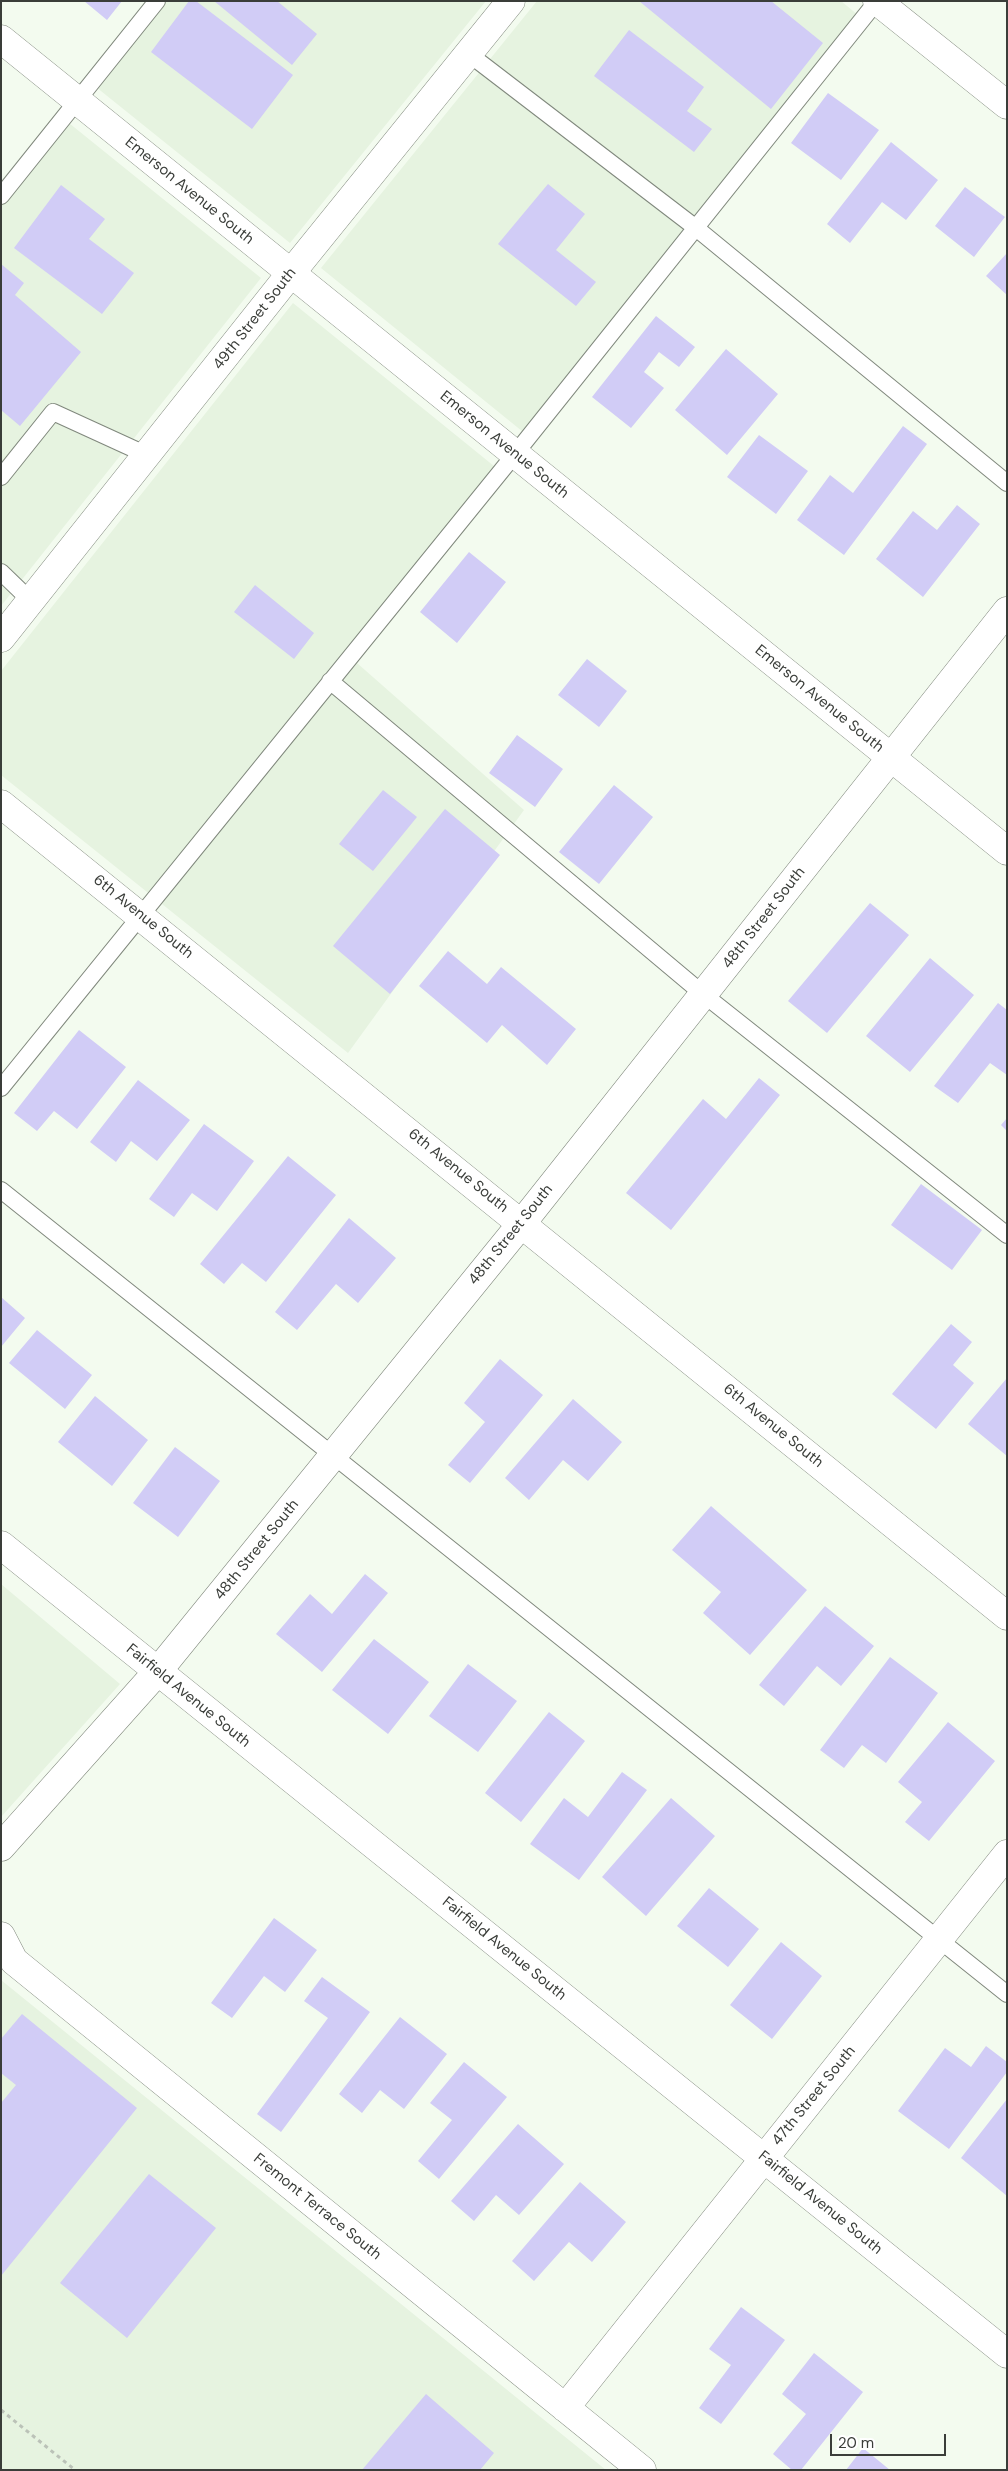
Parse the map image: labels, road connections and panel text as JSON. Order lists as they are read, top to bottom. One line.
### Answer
{"streets":{"street":["Emerson Avenue South","49th Street South","6th Avenue South","48th Street South","Fairfield Avenue South","47th Street South","Fremont Terrace South"]},"crossings":[["Emerson Avenue South","49th Street South"],["Emerson Avenue South","48th Street South"],["6th Avenue South","48th Street South"],["48th Street South","Fairfield Avenue South"],["Fairfield Avenue South","47th Street South"],["47th Street South","Fremont Terrace South"]],"scale_bar":"20 m"}
